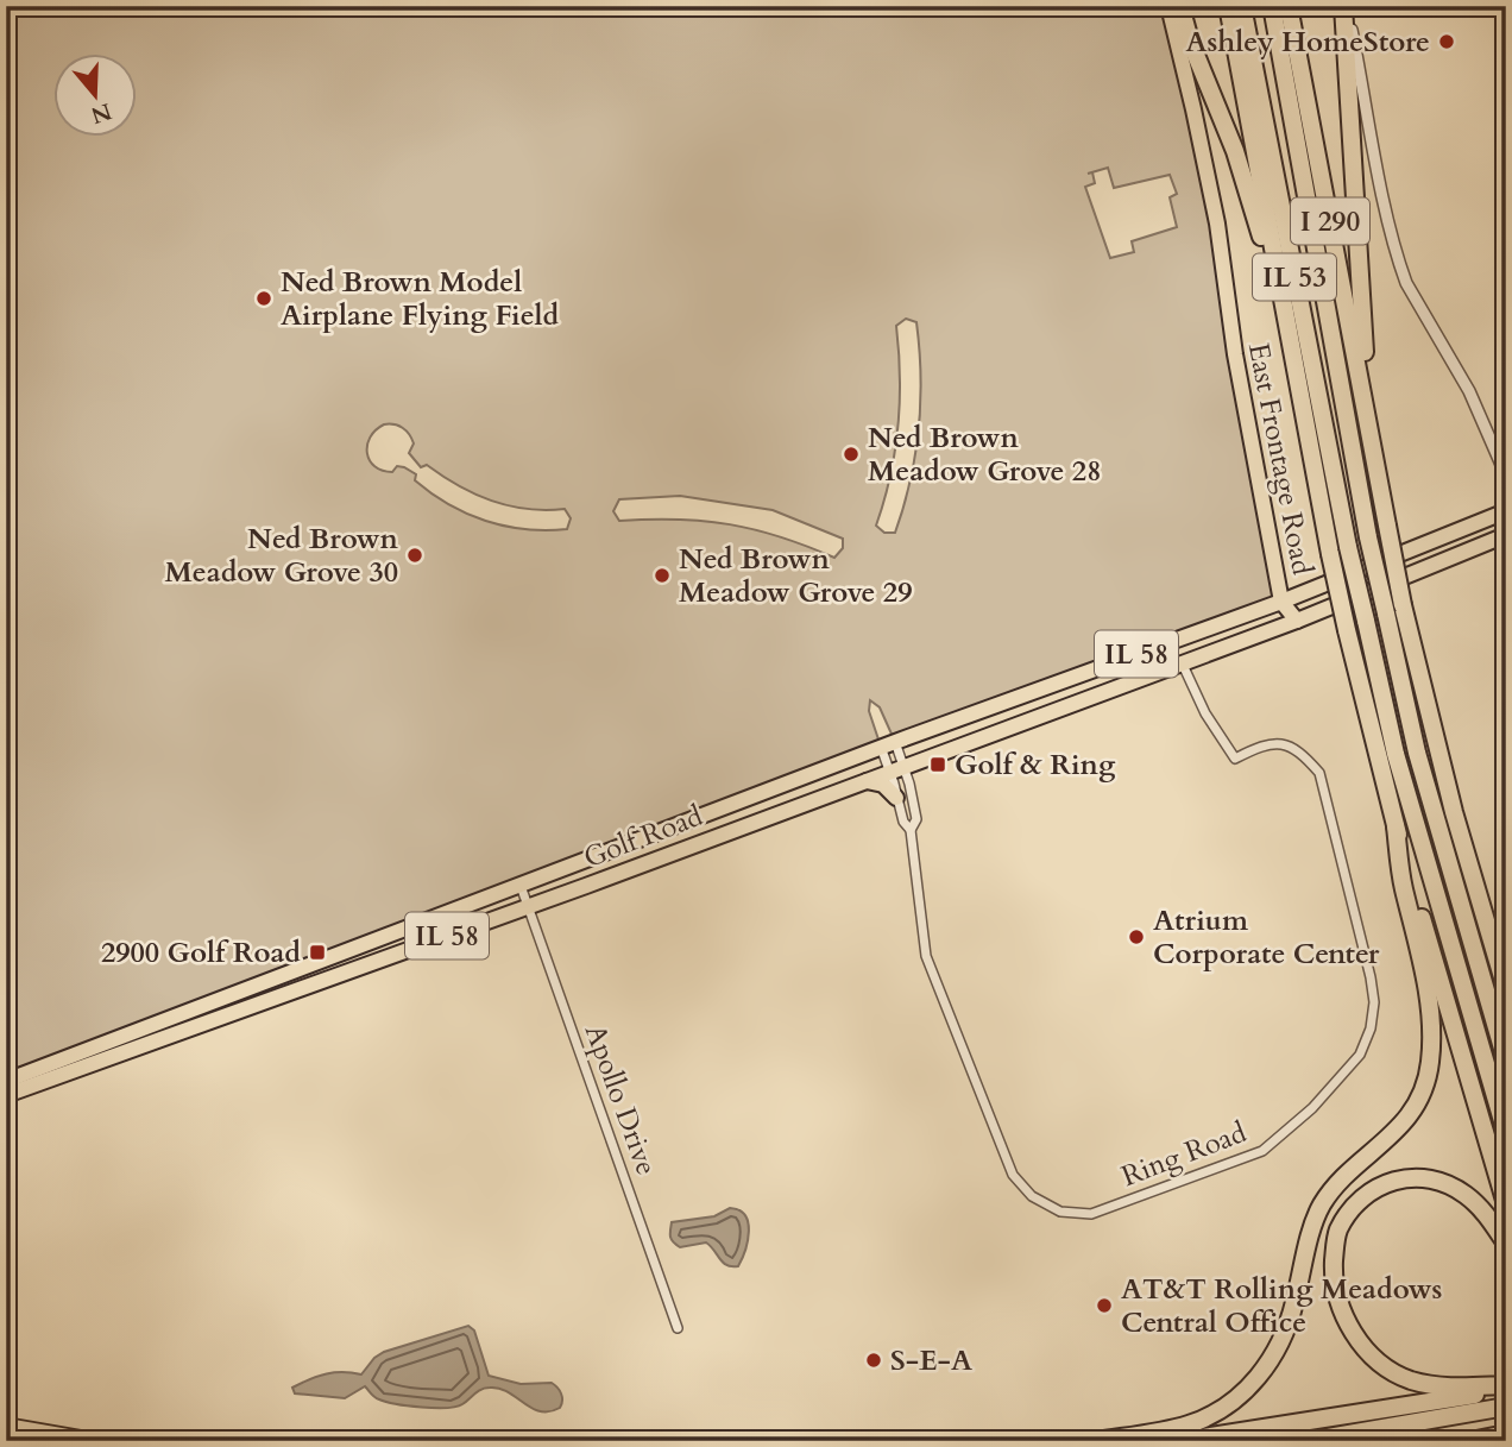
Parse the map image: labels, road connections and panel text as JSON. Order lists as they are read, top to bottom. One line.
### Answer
{"streets":{"highway":["I 290","IL 53"],"main road":["East Frontage Road","IL 58","Golf Road"],"street":["Apollo Drive","Ring Road"]},"crossings":[["East Frontage Road","IL 58"],["East Frontage Road","Golf Road"],["IL 58","Golf Road"],["Golf Road","Apollo Drive"],["Golf Road","Ring Road"]],"places":{"other":["Ashley HomeStore","Ned Brown Model Airplane Flying Field","Ned Brown Meadow Grove 28","Ned Brown Meadow Grove 30","Ned Brown Meadow Grove 29","Atrium Corporate Center","AT&T Rolling Meadows Central Office","S-E-A"],"transit":["Golf & Ring","2900 Golf Road"]},"north":"bottom"}
